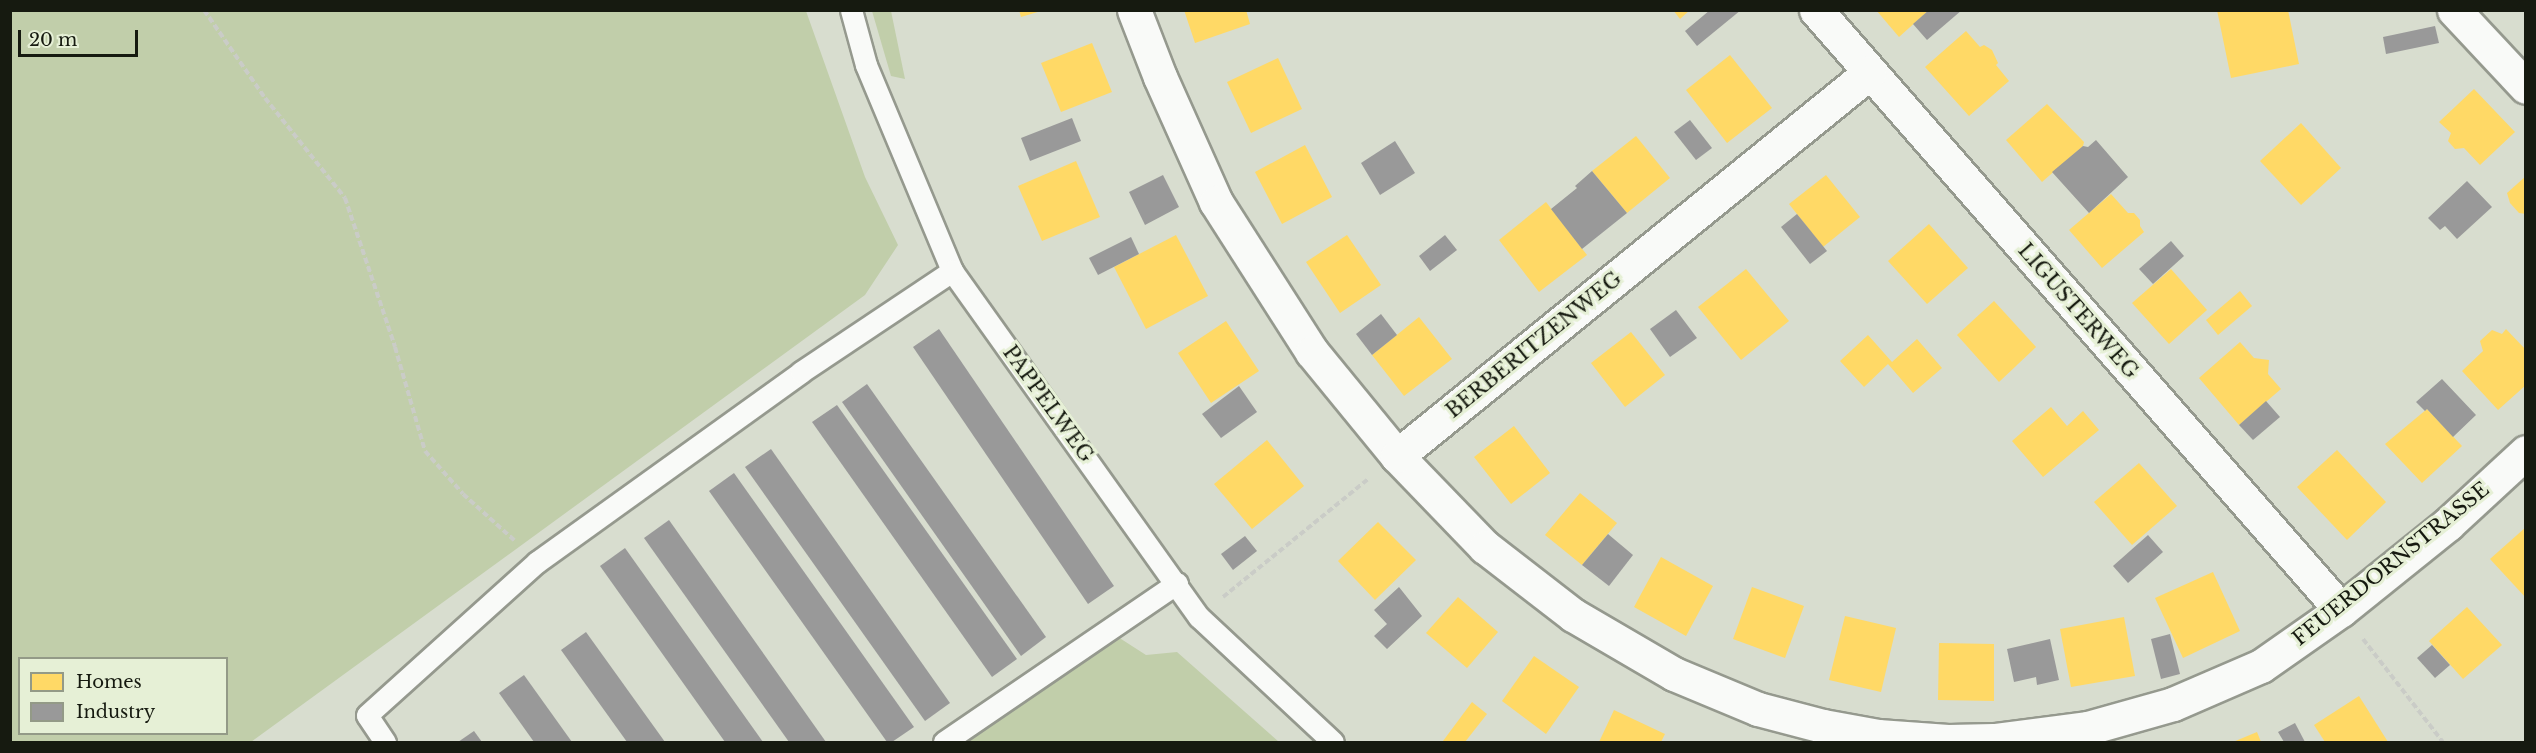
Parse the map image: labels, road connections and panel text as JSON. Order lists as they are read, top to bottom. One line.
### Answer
{"streets":{"street":["LIGUSTERWEG","BERBERITZENWEG","FEUERDORNSTRASSE"],"lane":["PAPPELWEG"]},"crossings":[["LIGUSTERWEG","BERBERITZENWEG"],["LIGUSTERWEG","FEUERDORNSTRASSE"],["BERBERITZENWEG","FEUERDORNSTRASSE"]],"legend":["Homes","Industry"],"scale_bar":"20 m"}
